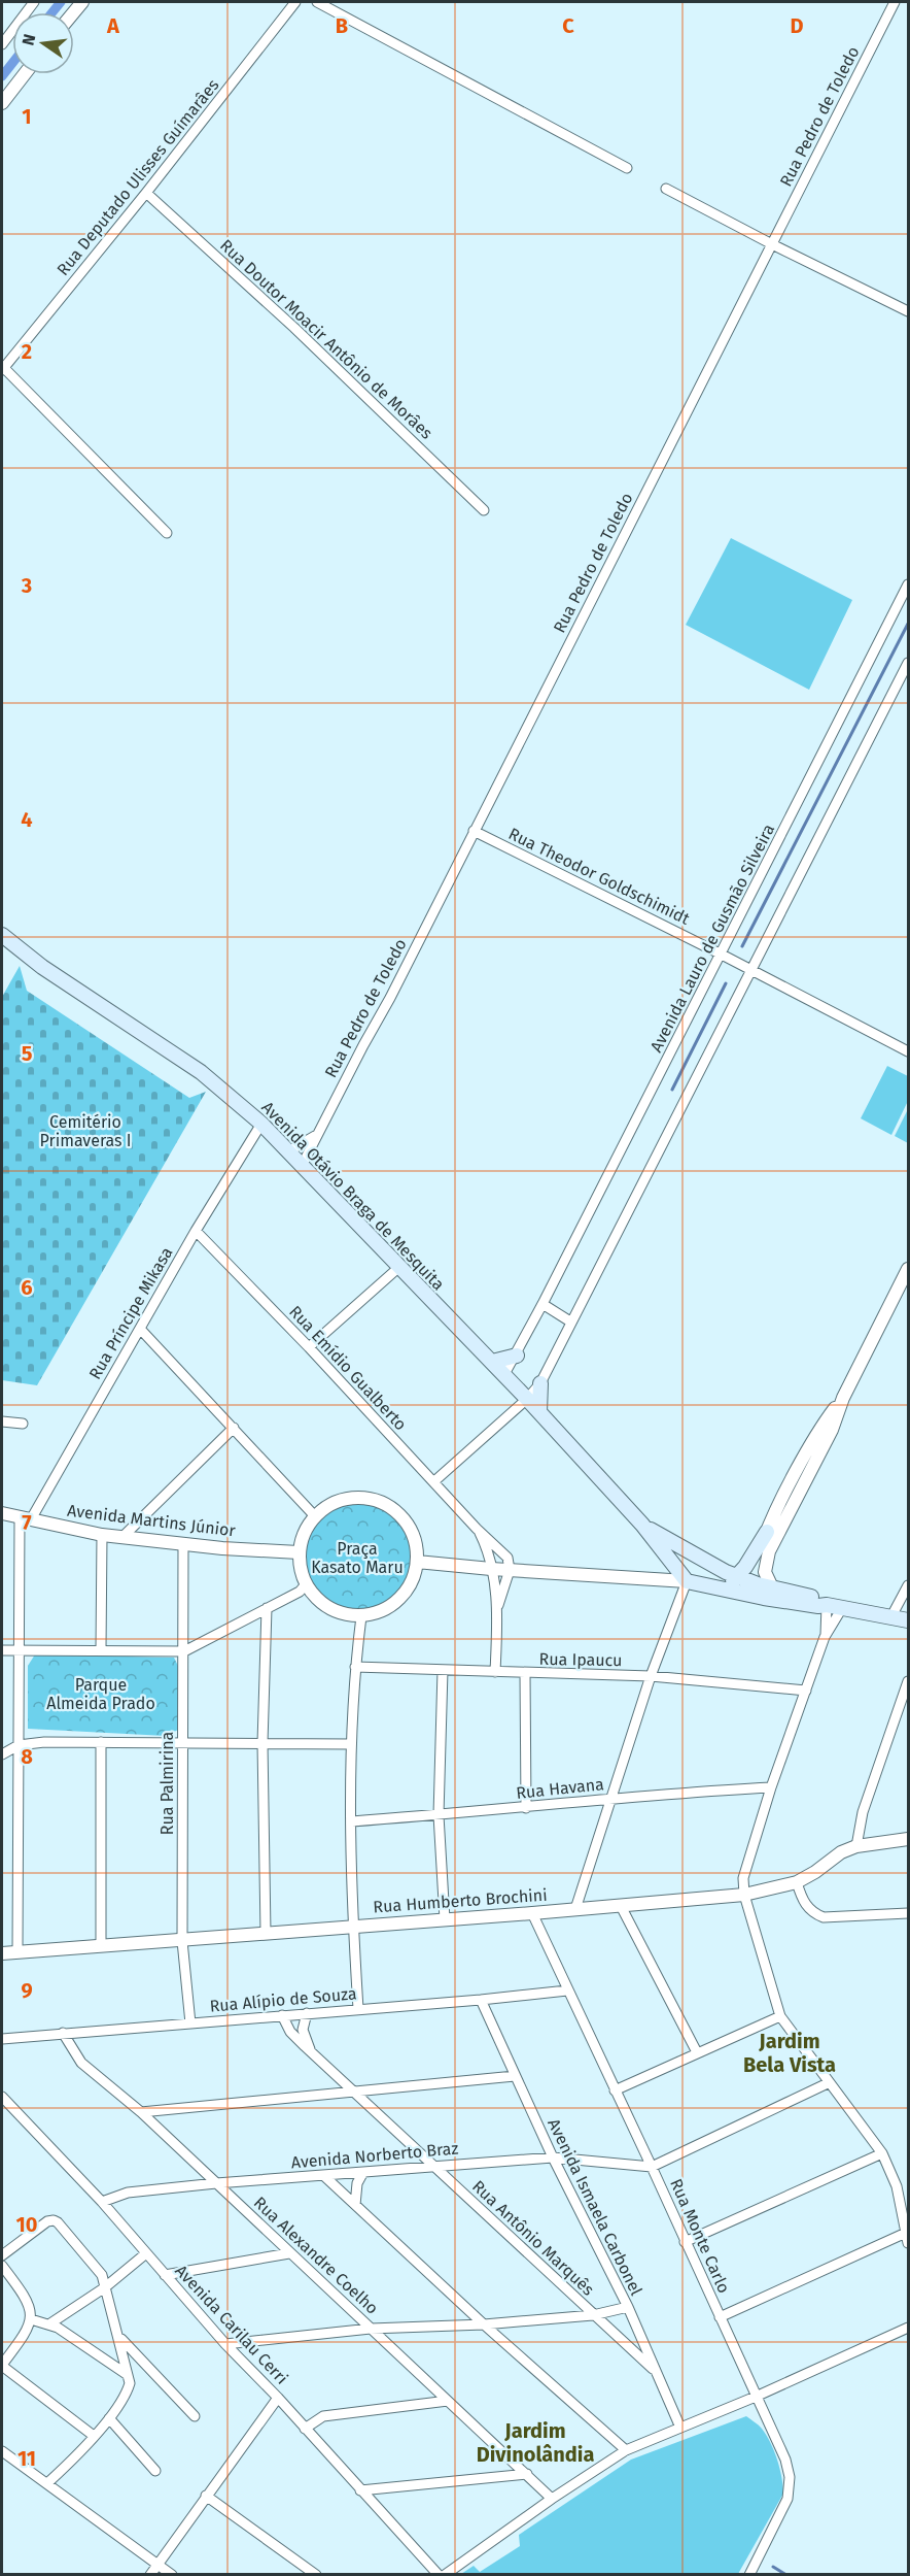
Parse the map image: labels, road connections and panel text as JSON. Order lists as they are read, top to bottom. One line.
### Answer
{"streets":{"main road":["Avenida Otávio Braga de Mesquita"],"street":["Rua Pedro de Toledo","Rua Deputado Ulisses Guímarâes","Rua Doutor Moacir Antônio de Morâes","Rua Theodor Goldschimidt","Avenida Lauro de Gusmão Silveira","Rua Príncipe Mikasa","Rua Emídio Gualberto","Avenida Martins Júnior","Rua Ipaucu","Rua Palmirina","Rua Havana","Rua Humberto Brochini","Rua Alípio de Souza","Avenida Norberto Braz","Avenida Ismaela Carbonel","Rua Monte Carlo","Rua Antônio Marquês","Rua Alexandre Coelho","Avenida Carilau Cerri"]},"crossings":[["Rua Pedro de Toledo","Rua Theodor Goldschimidt"],["Rua Pedro de Toledo","Avenida Otávio Braga de Mesquita"],["Rua Deputado Ulisses Guímarâes","Rua Doutor Moacir Antônio de Morâes"],["Rua Theodor Goldschimidt","Avenida Lauro de Gusmão Silveira"],["Avenida Lauro de Gusmão Silveira","Avenida Otávio Braga de Mesquita"],["Avenida Otávio Braga de Mesquita","Rua Príncipe Mikasa"],["Rua Príncipe Mikasa","Rua Emídio Gualberto"],["Rua Príncipe Mikasa","Avenida Martins Júnior"],["Rua Emídio Gualberto","Rua Ipaucu"],["Avenida Martins Júnior","Rua Palmirina"],["Rua Palmirina","Rua Humberto Brochini"],["Rua Palmirina","Rua Alípio de Souza"],["Rua Humberto Brochini","Rua Monte Carlo"],["Rua Alípio de Souza","Avenida Ismaela Carbonel"],["Rua Alípio de Souza","Rua Monte Carlo"],["Rua Alípio de Souza","Rua Antônio Marquês"],["Rua Alípio de Souza","Rua Alexandre Coelho"],["Avenida Norberto Braz","Avenida Ismaela Carbonel"],["Avenida Norberto Braz","Rua Monte Carlo"],["Avenida Norberto Braz","Rua Antônio Marquês"],["Avenida Norberto Braz","Rua Alexandre Coelho"],["Avenida Norberto Braz","Avenida Carilau Cerri"],["Avenida Ismaela Carbonel","Rua Antônio Marquês"]],"districts":["Jardim Bela Vista","Jardim Divinolândia"],"parks":["Cemitério Primaveras I","Praça Kasato Maru","Parque Almeida Prado"],"north":"left","grid":{"columns":["A","B","C","D"],"rows":["1","2","3","4","5","6","7","8","9","10","11"]}}
